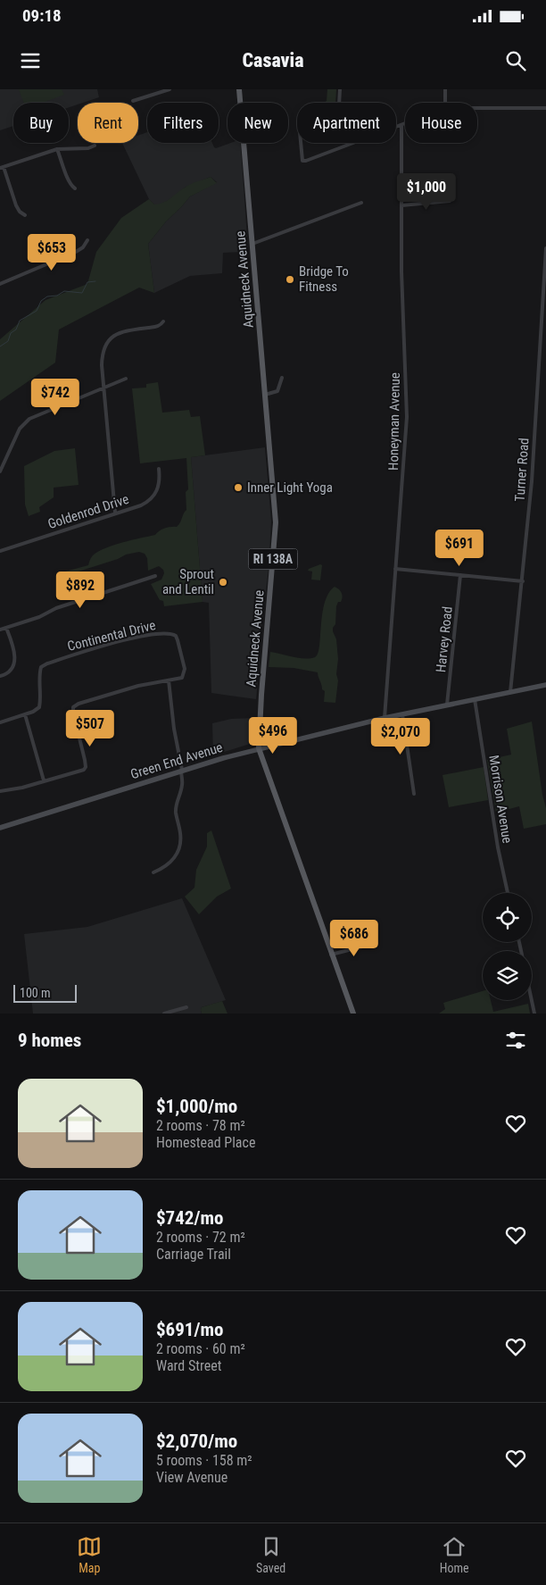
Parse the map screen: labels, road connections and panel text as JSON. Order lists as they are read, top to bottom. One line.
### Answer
{"streets":{"main road":["Aquidneck Avenue","RI 138A","Green End Avenue"],"street":["Honeyman Avenue","Turner Road","Goldenrod Drive","Continental Drive","Harvey Road","Morrison Avenue"]},"crossings":[["Aquidneck Avenue","Green End Avenue"],["Honeyman Avenue","Green End Avenue"],["Turner Road","Green End Avenue"],["Harvey Road","Green End Avenue"],["Green End Avenue","Morrison Avenue"]],"places":["Bridge To Fitness","Inner Light Yoga","Sprout and Lentil"],"scale_bar":"100 m","page":{"status":"09:18","header":"Casavia","chip":["Buy","Rent","Filters","New","Apartment","House"],"price":["$1,000","$653","$742","$691","$892","$507","$496","$2,070","$686"],"scale":"100 m","heading":"9 homes","list":[{"name":"$1,000/mo","note":"2 rooms · 78 m² · Homestead Place"},{"name":"$742/mo","note":"2 rooms · 72 m² · Carriage Trail"},{"name":"$691/mo","note":"2 rooms · 60 m² · Ward Street"},{"name":"$2,070/mo","note":"5 rooms · 158 m² · View Avenue"}],"tabs":["Map","Saved","Home"]}}
